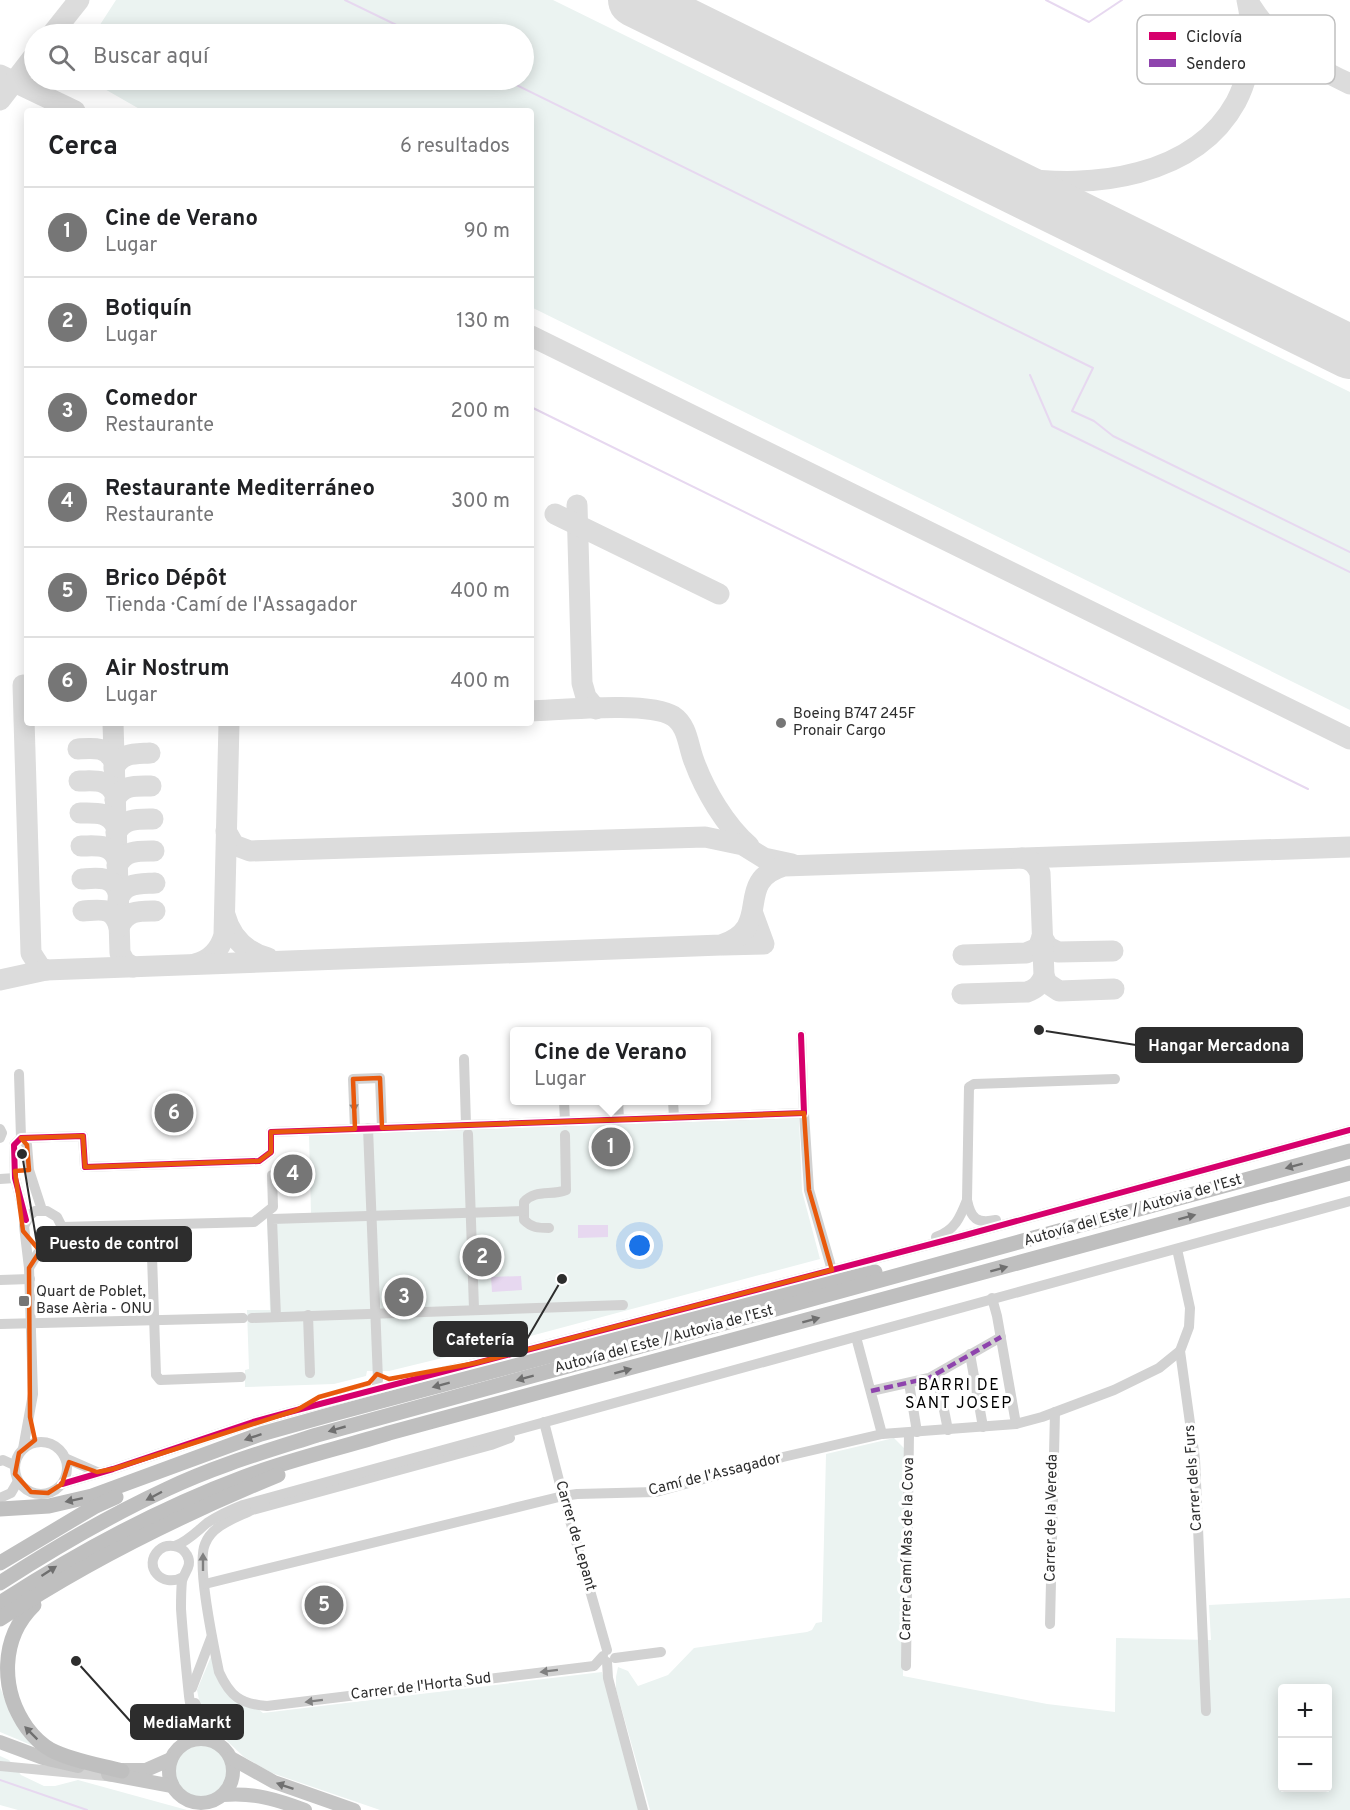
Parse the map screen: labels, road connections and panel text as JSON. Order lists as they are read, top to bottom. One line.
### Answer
{"streets":{"highway":["Autovía del Este / Autovia de l'Est"],"street":["Camí de l'Assagador","Carrer dels Furs","Carrer de la Vereda","Carrer de Lepant","Carrer Camí Mas de la Cova","Carrer de l'Horta Sud"]},"crossings":[["Camí de l'Assagador","Carrer dels Furs"],["Camí de l'Assagador","Carrer de la Vereda"],["Camí de l'Assagador","Carrer de Lepant"],["Camí de l'Assagador","Carrer Camí Mas de la Cova"],["Carrer de Lepant","Carrer de l'Horta Sud"]],"one_way":["Carrer de l'Horta Sud"],"districts":["BARRI DE SANT JOSEP"],"places":{"other":["Boeing B747 245F Pronair Cargo","Hangar Mercadona","Puesto de control","Cafetería","MediaMarkt"],"transit":["Quart de Poblet, Base Aèria - ONU"]},"legend":["Ciclovía","Sendero"],"page":{"search":"Buscar aquí","heading":["Cerca","6 resultados"],"list":[{"mark":"1","name":"Cine de Verano","note":"Lugar","value":"90 m"},{"mark":"2","name":"Botiquín","note":"Lugar","value":"130 m"},{"mark":"3","name":"Comedor","note":"Restaurante","value":"200 m"},{"mark":"4","name":"Restaurante Mediterráneo","note":"Restaurante","value":"300 m"},{"mark":"5","name":"Brico Dépôt","note":"Tienda · Camí de l'Assagador","value":"400 m"},{"mark":"6","name":"Air Nostrum","note":"Lugar","value":"400 m"}],"popup":["Cine de Verano","Lugar"],"pins":["6","1","4","2","3","5"],"map_buttons":["+","−"]}}
